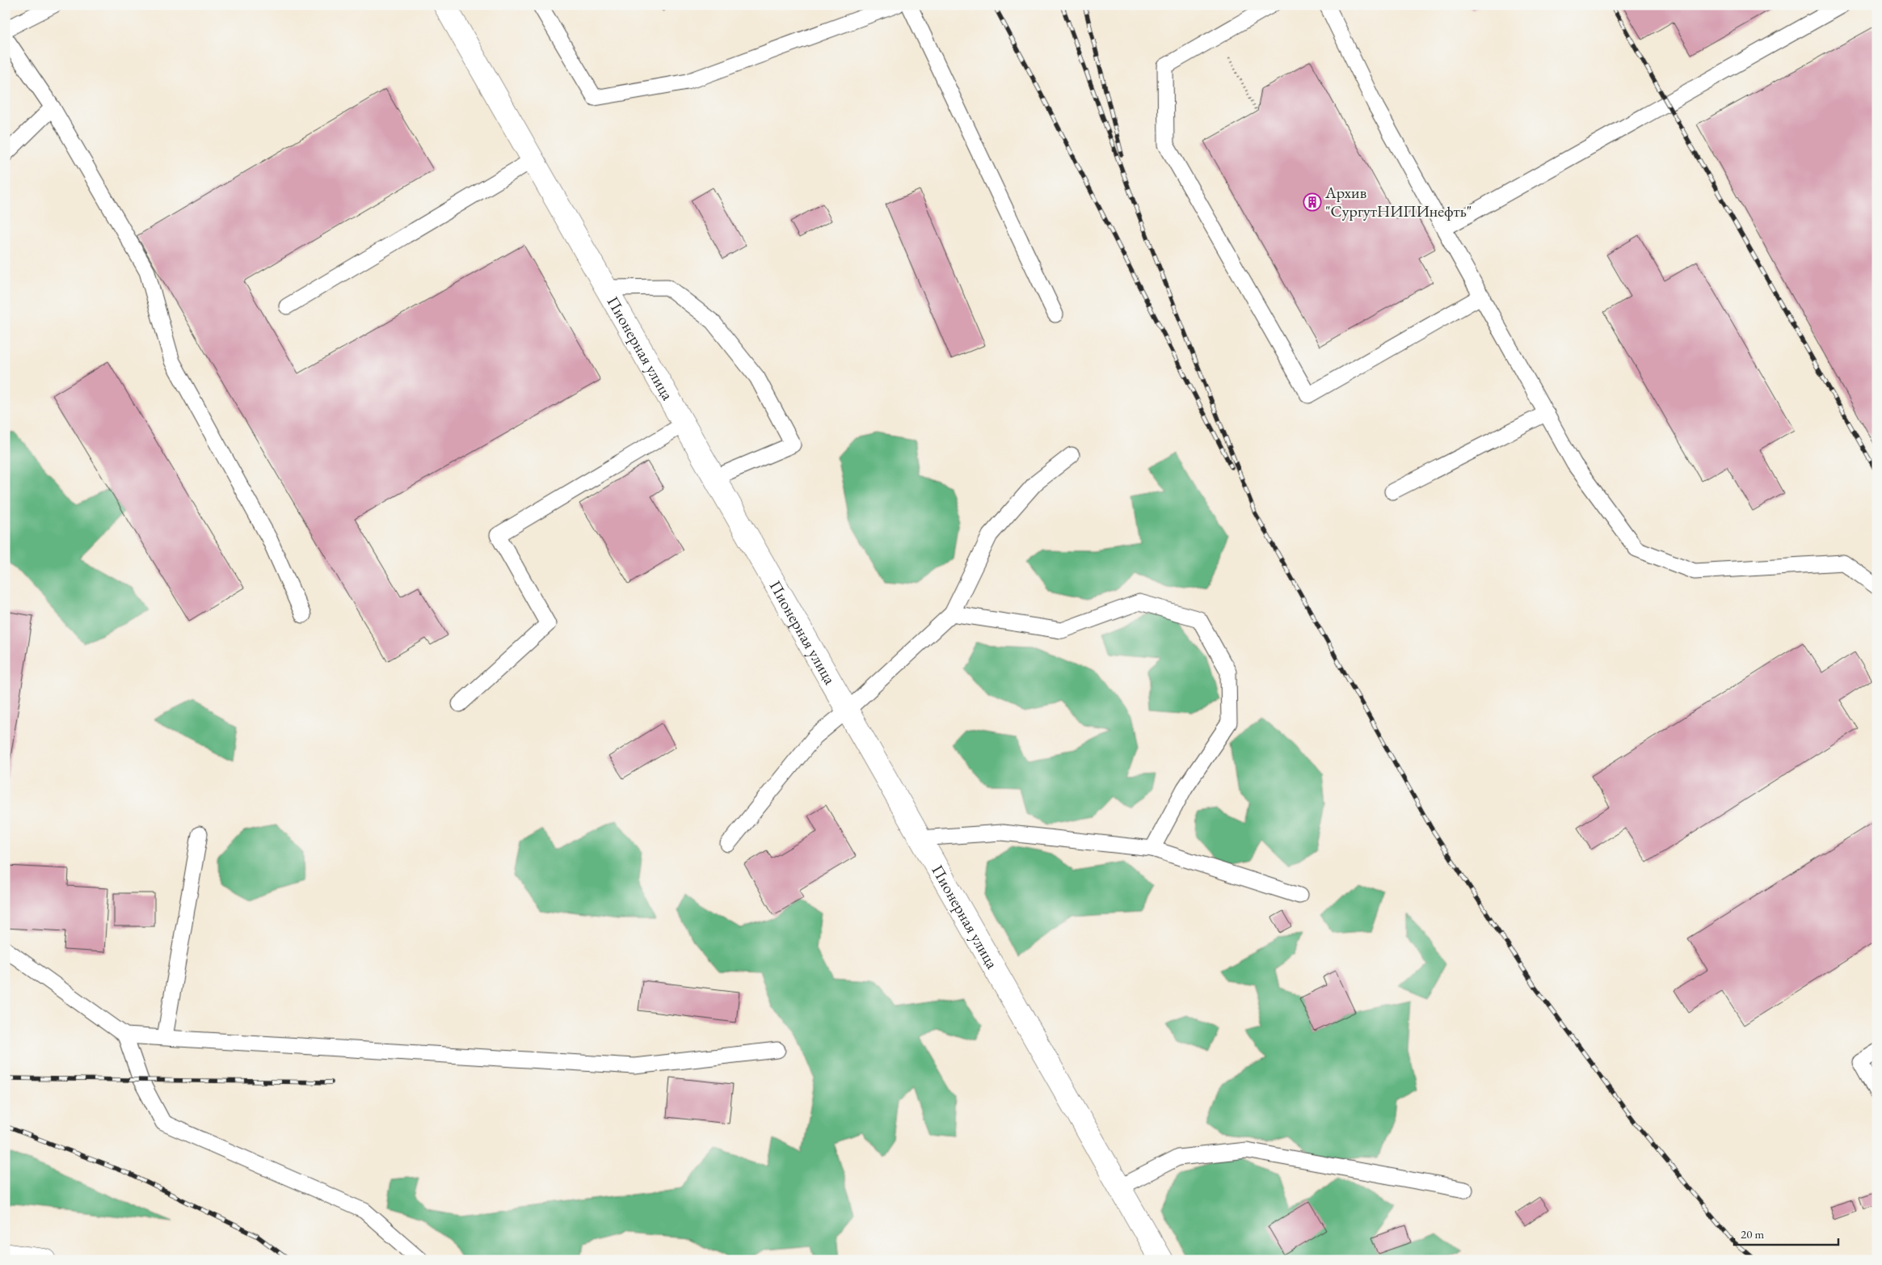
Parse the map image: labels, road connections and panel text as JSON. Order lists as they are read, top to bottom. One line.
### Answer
{"streets":{"street":["Пионерная улица"]},"places":{"building":["Архив \"СургутНИПИнефть\""]},"scale_bar":"20 m"}
